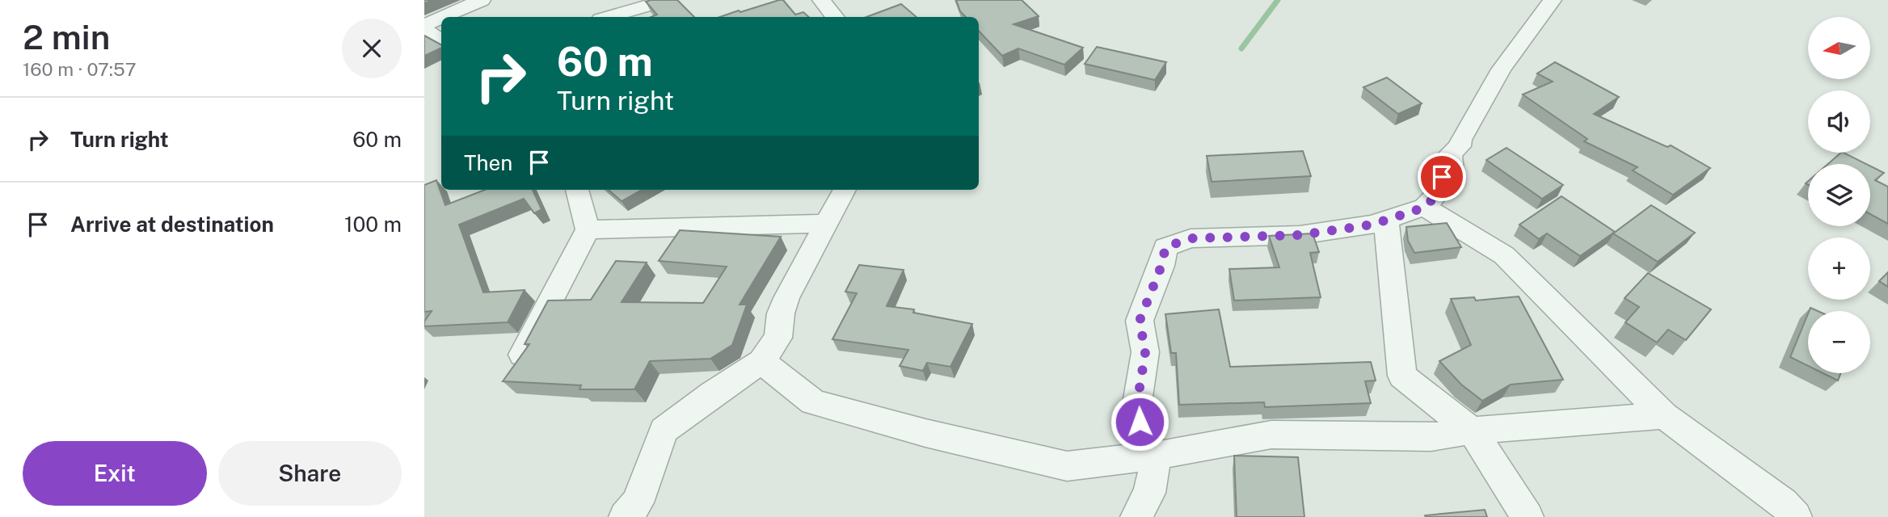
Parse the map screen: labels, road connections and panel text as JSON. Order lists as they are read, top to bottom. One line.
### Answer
{"north":"left","page":{"heading":["2 min","160 m · 07:57"],"map_buttons":["+","−"],"turn":["60 m","Turn right"],"list":[{"name":"Turn right","value":"60 m"},{"name":"Arrive at destination","value":"100 m"}],"then":"Then","buttons":["Exit","Share"]}}
